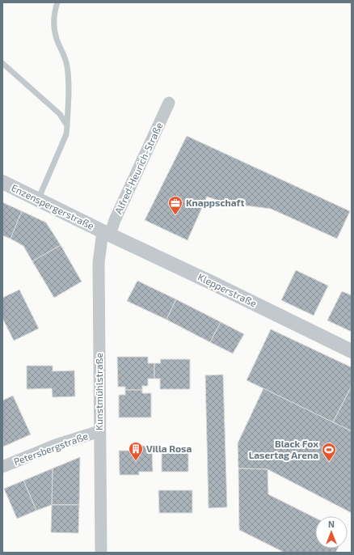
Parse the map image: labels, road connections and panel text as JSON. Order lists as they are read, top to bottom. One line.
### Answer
{"streets":{"street":["Alfred-Heurich-Straße","Enzenspergerstraße","Klepperstraße","Kunstmühlstraße","Petersbergstraße"]},"crossings":[["Alfred-Heurich-Straße","Enzenspergerstraße"],["Alfred-Heurich-Straße","Klepperstraße"],["Alfred-Heurich-Straße","Kunstmühlstraße"],["Enzenspergerstraße","Klepperstraße"],["Enzenspergerstraße","Kunstmühlstraße"],["Klepperstraße","Kunstmühlstraße"],["Kunstmühlstraße","Petersbergstraße"]],"places":{"office":["Knappschaft"],"building":["Villa Rosa"],"sports":["Black Fox Lasertag Arena"]},"north":"top"}
